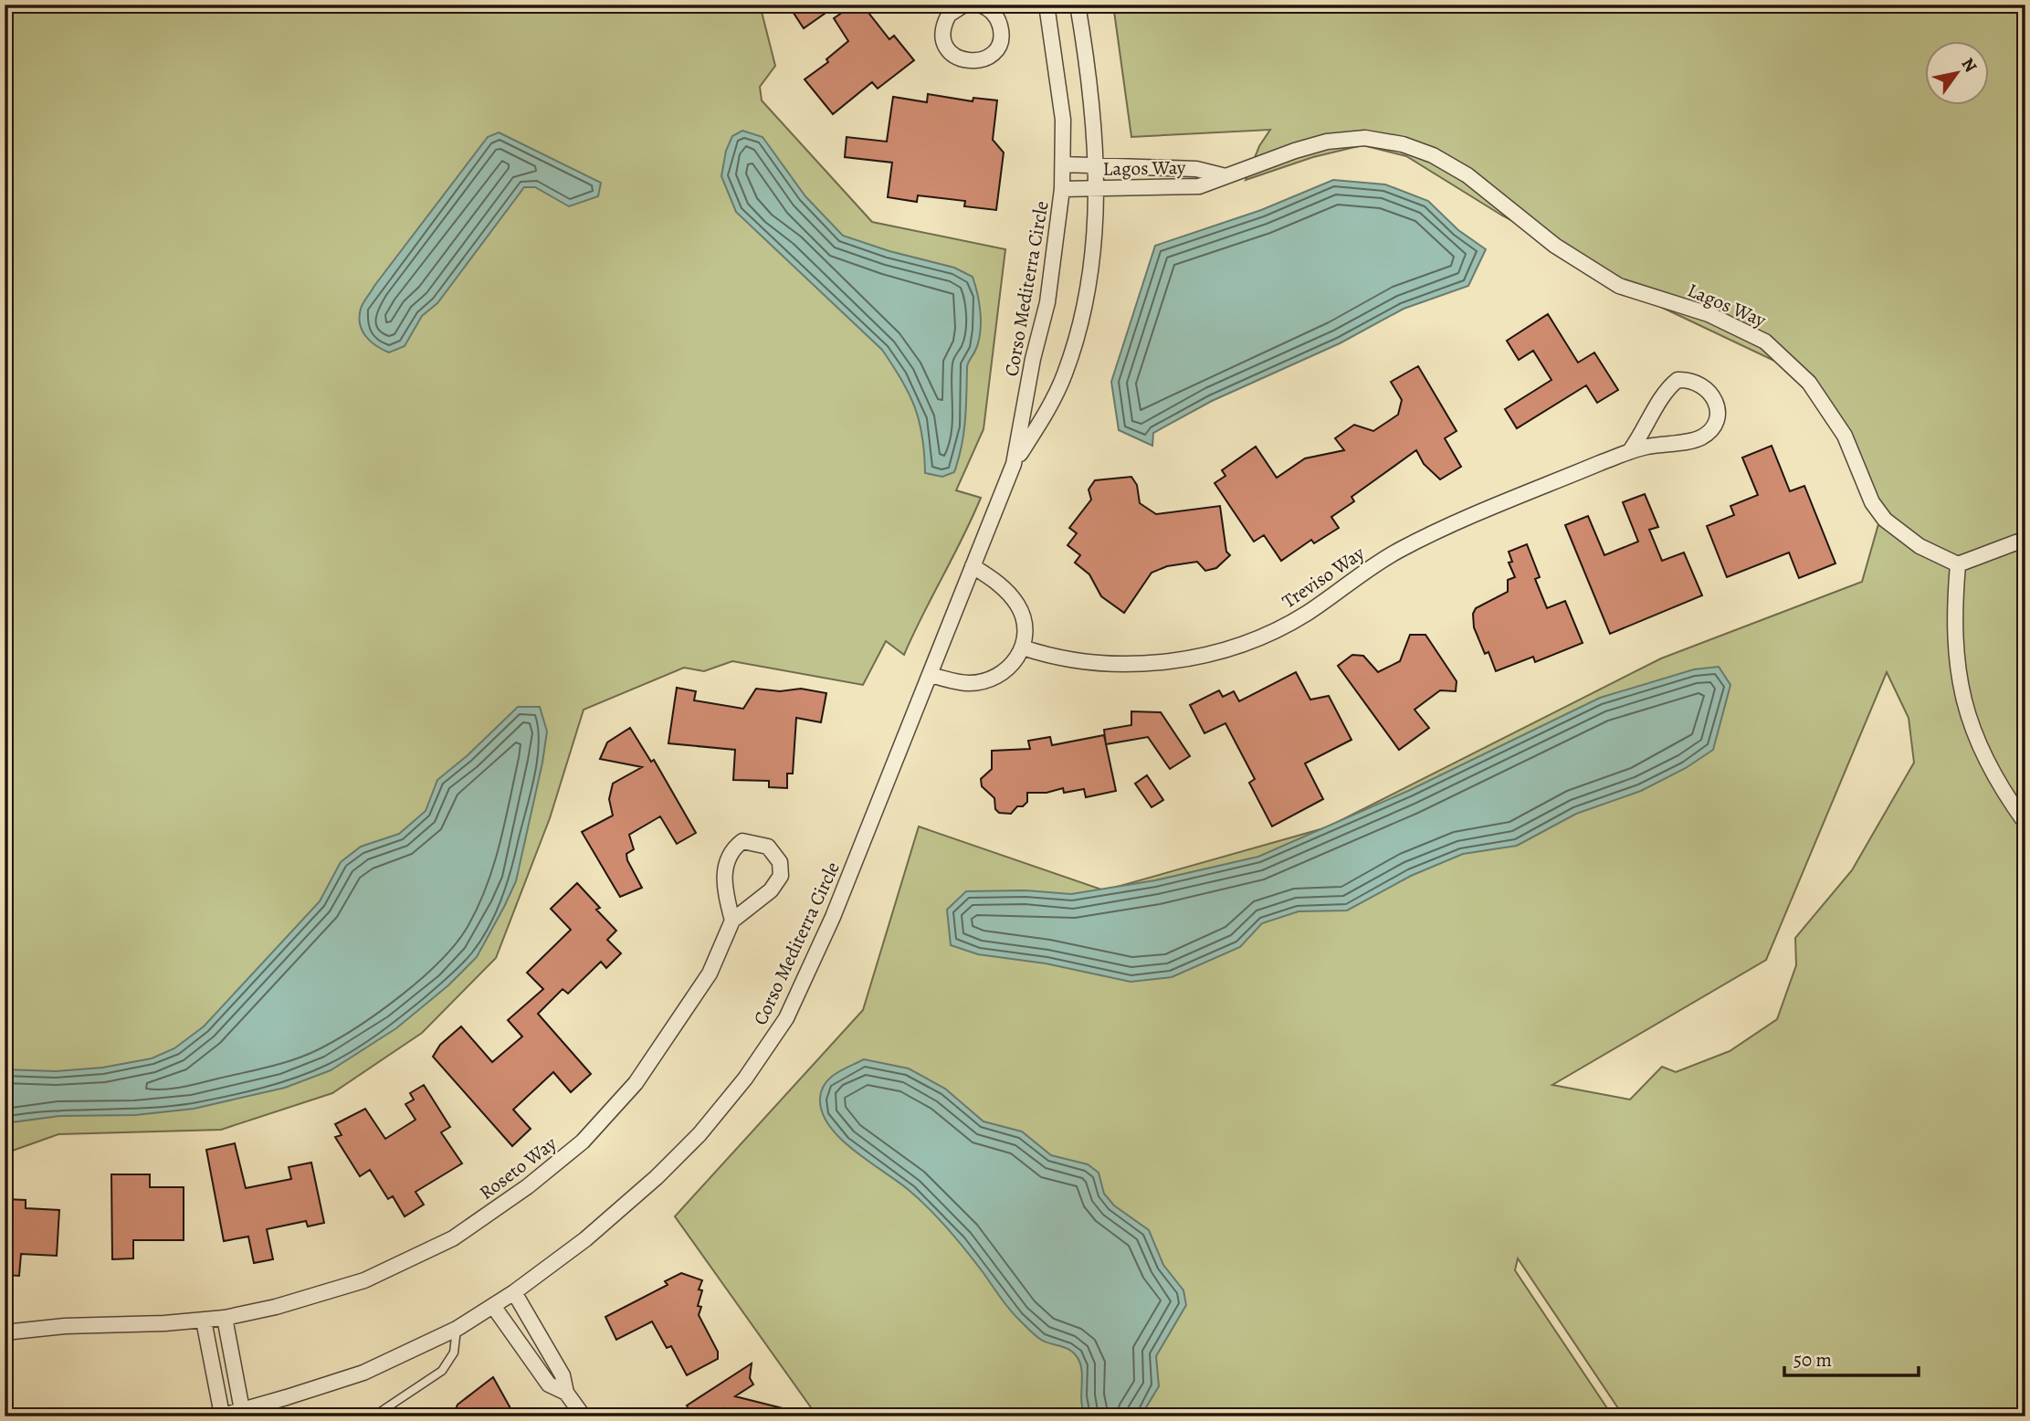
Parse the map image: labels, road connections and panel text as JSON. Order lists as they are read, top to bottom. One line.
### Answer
{"streets":{"street":["Lagos Way","Corso Mediterra Circle","Treviso Way","Roseto Way"]},"crossings":[["Lagos Way","Corso Mediterra Circle"]],"scale_bar":"50 m","north":"top right"}
